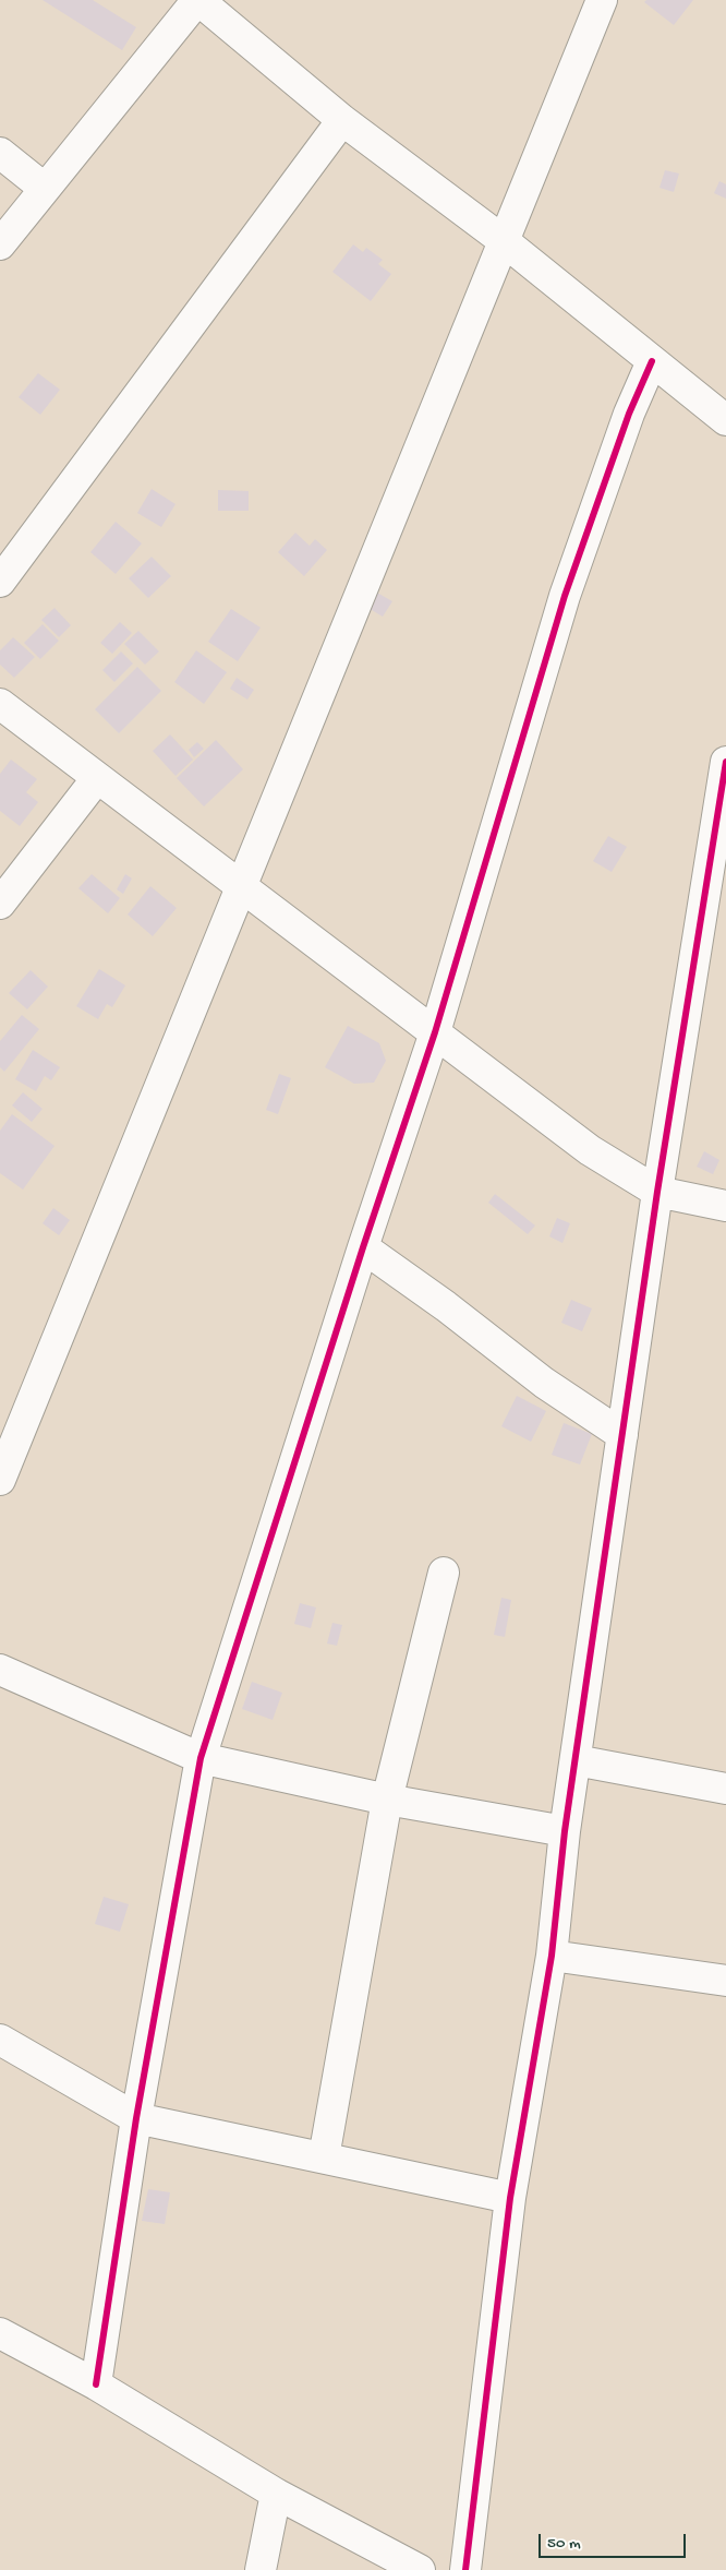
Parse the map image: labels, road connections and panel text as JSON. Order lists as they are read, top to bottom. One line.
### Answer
{"scale_bar":"50 m"}
